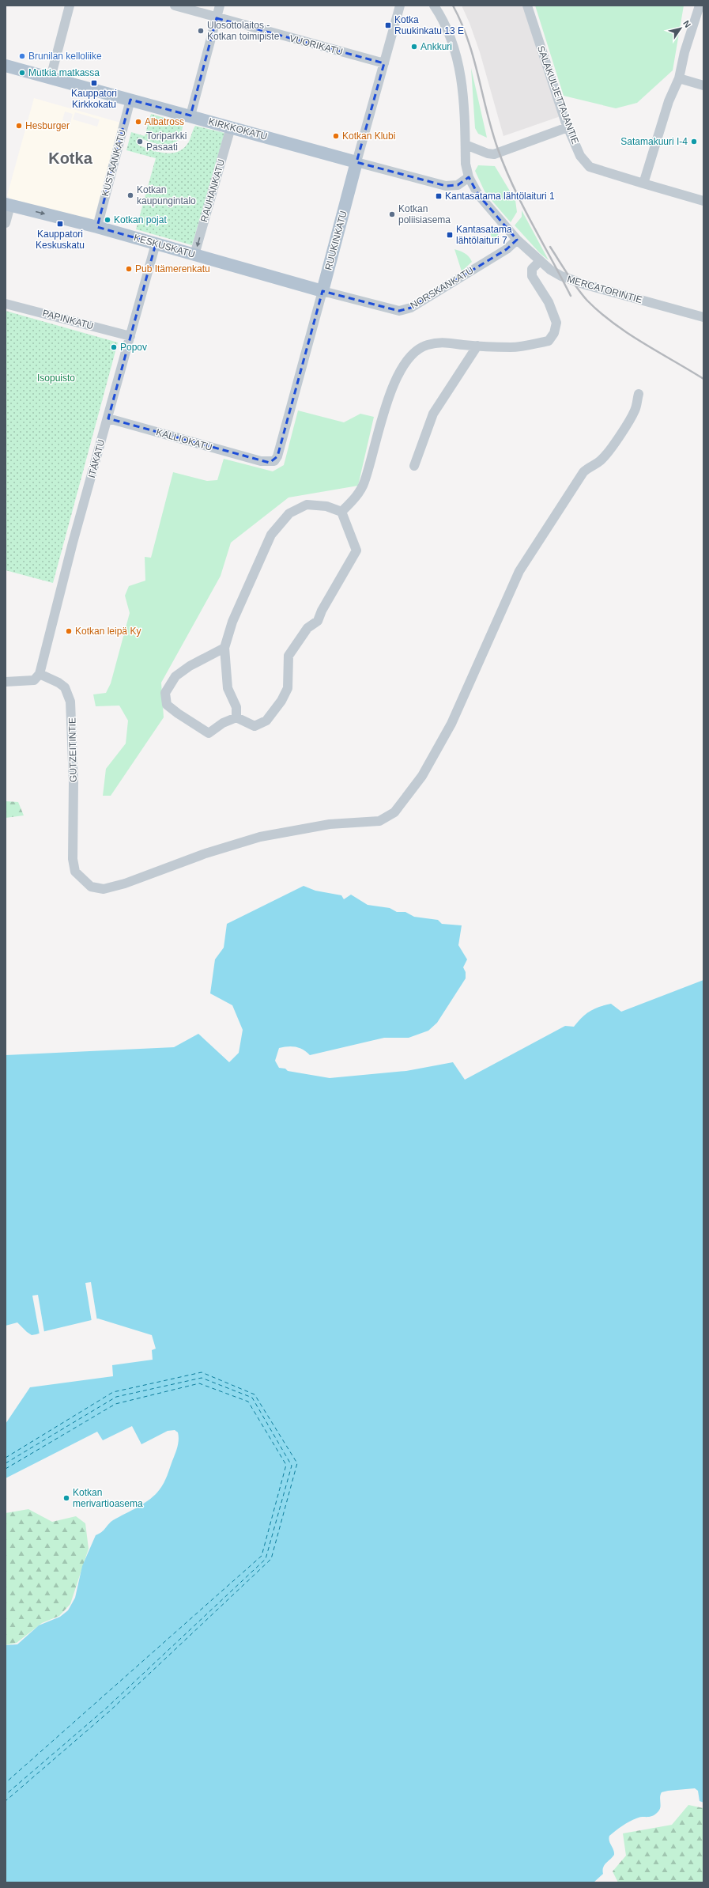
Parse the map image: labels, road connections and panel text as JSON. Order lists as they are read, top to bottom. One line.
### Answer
{"streets":{"main road":["KIRKKOKATU","RUUKINKATU","KESKUSKATU"],"street":["VUORIKATU","SALAKULJETTAJANTIE","KUSTAANKATU","RAUHANKATU","NORSKANKATU","MERCATORINTIE","PAPINKATU","KALLIOKATU","ITÄKATU","GUTZEITINTIE"]},"crossings":[["VUORIKATU","RUUKINKATU"],["KIRKKOKATU","KUSTAANKATU"],["KIRKKOKATU","RAUHANKATU"],["KIRKKOKATU","RUUKINKATU"],["KIRKKOKATU","MERCATORINTIE"],["KUSTAANKATU","KESKUSKATU"],["RAUHANKATU","KESKUSKATU"],["RUUKINKATU","KESKUSKATU"],["RUUKINKATU","NORSKANKATU"],["RUUKINKATU","KALLIOKATU"],["KESKUSKATU","NORSKANKATU"],["KESKUSKATU","ITÄKATU"],["NORSKANKATU","MERCATORINTIE"],["PAPINKATU","ITÄKATU"],["KALLIOKATU","ITÄKATU"],["ITÄKATU","GUTZEITINTIE"]],"one_way":["RAUHANKATU"],"districts":["Kotka"],"parks":["Isopuisto"],"places":{"transit":["Kotka Ruukinkatu 13 E","Kauppatori Kirkkokatu","Kantasatama lähtölaituri 1","Kauppatori Keskuskatu","Kantasatama lähtölaituri 7"],"other":["Ulosottolaitos - Kotkan toimipiste","Ankkuri","Brunilan kelloliike","Mutkia matkassa","Albatross","Hesburger","Kotkan Klubi","Toriparkki Pasaati","Satamakuuri I-4","Kotkan kaupungintalo","Kotkan poliisiasema","Kotkan pojat","Pub Itämerenkatu","Popov","Kotkan leipä Ky","Kotkan merivartioasema"]},"north":"top right"}
